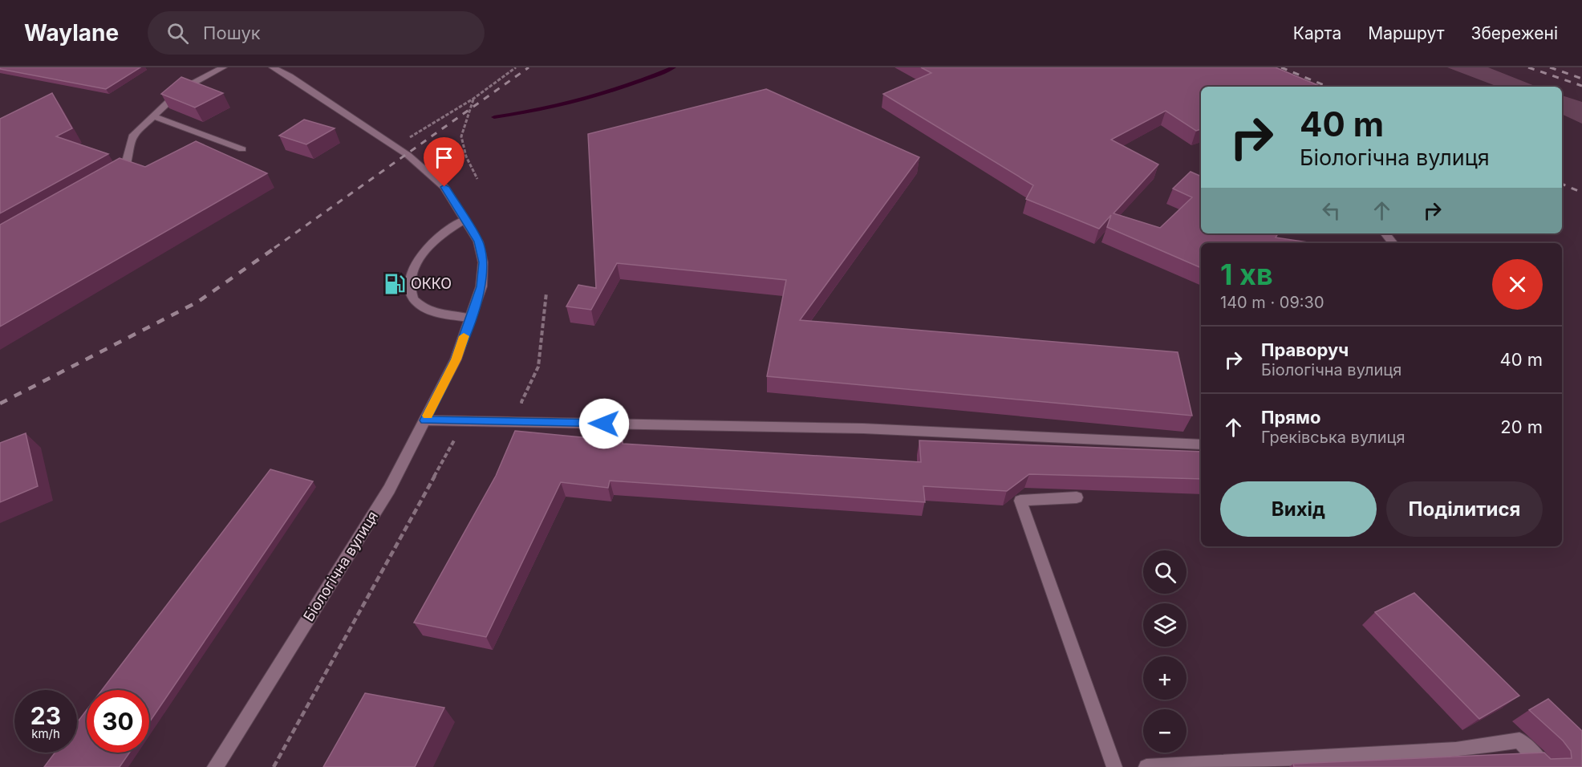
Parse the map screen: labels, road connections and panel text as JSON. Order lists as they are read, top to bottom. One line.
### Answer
{"streets":{"street":["Біологічна вулиця"]},"places":{"fuel station":["ОККО"]},"page":{"header":"Waylane","search":"Пошук","nav":["Карта","Маршрут","Збережені"],"turn":["40 m","Біологічна вулиця"],"heading":["1 хв","140 m · 09:30"],"list":[{"name":"Праворуч","note":"Біологічна вулиця","value":"40 m"},{"name":"Прямо","note":"Греківська вулиця","value":"20 m"}],"buttons":["Вихід","Поділитися"],"map_buttons":["+","−"],"speed":"23 km/h","limit":"30"}}
